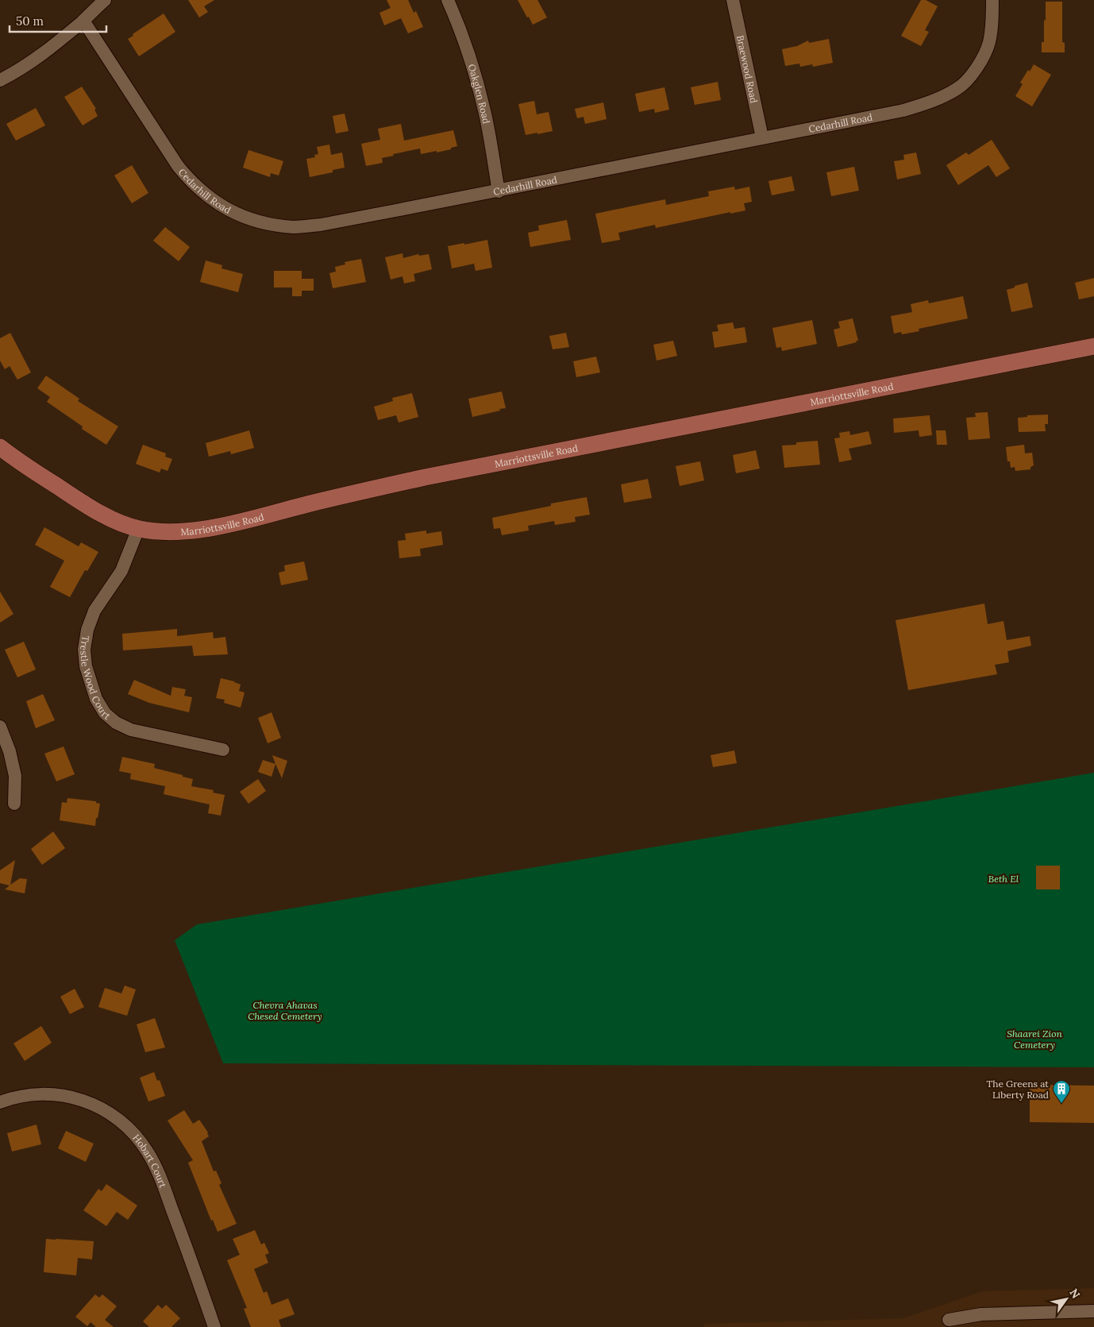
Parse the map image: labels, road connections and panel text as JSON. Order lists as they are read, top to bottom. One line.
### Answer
{"streets":{"main road":["Marriottsville Road"],"street":["Braewood Road","Oakglen Road","Cedarhill Road","Trestle Wood Court","Hobart Court"]},"crossings":[["Braewood Road","Cedarhill Road"],["Oakglen Road","Cedarhill Road"],["Marriottsville Road","Trestle Wood Court"]],"parks":["Beth El","Chevra Ahavas Chesed Cemetery","Shaarei Zion Cemetery"],"places":{"building":["The Greens at Liberty Road"]},"scale_bar":"50 m","north":"top right"}
